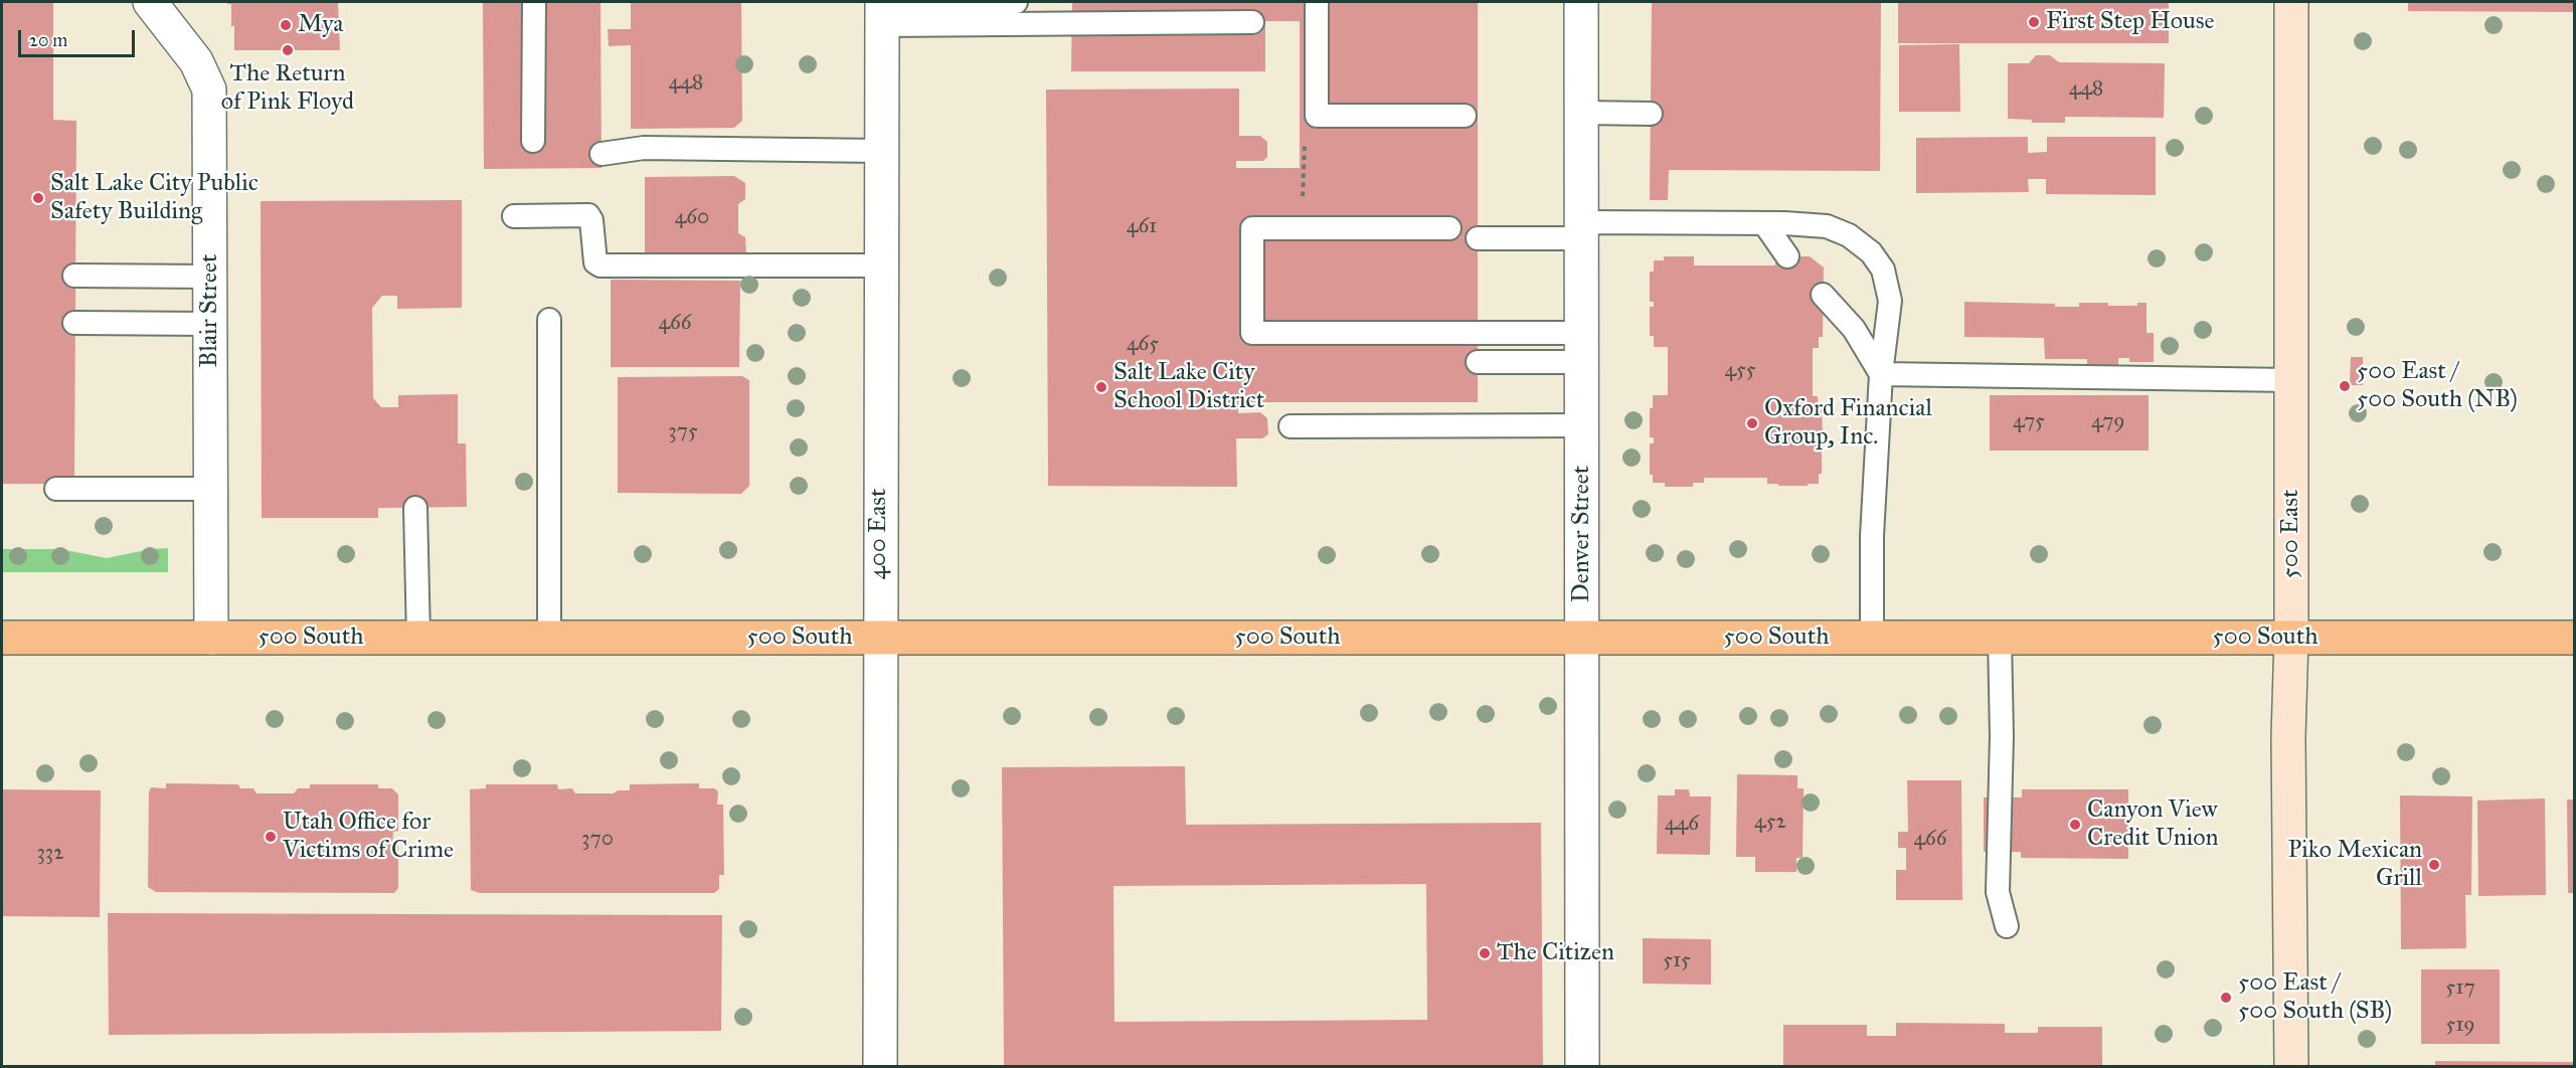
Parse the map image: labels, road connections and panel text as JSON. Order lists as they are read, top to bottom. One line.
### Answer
{"streets":{"main road":["500 South"],"street":["Blair Street","400 East","Denver Street","500 East"]},"crossings":[["Blair Street","500 South"],["400 East","500 South"],["Denver Street","500 South"],["500 East","500 South"]],"places":["First Step House","Mya","The Return of Pink Floyd","Salt Lake City Public Safety Building","500 East / 500 South (NB)","Salt Lake City School District","Oxford Financial Group, Inc.","Canyon View Credit Union","Utah Office for Victims of Crime","Piko Mexican Grill","The Citizen","500 East / 500 South (SB)"],"house_numbers":["448","448","460","461","466","465","455","475","479","375","452","446","370","466","332","515","517","519"],"scale_bar":"20 m"}
